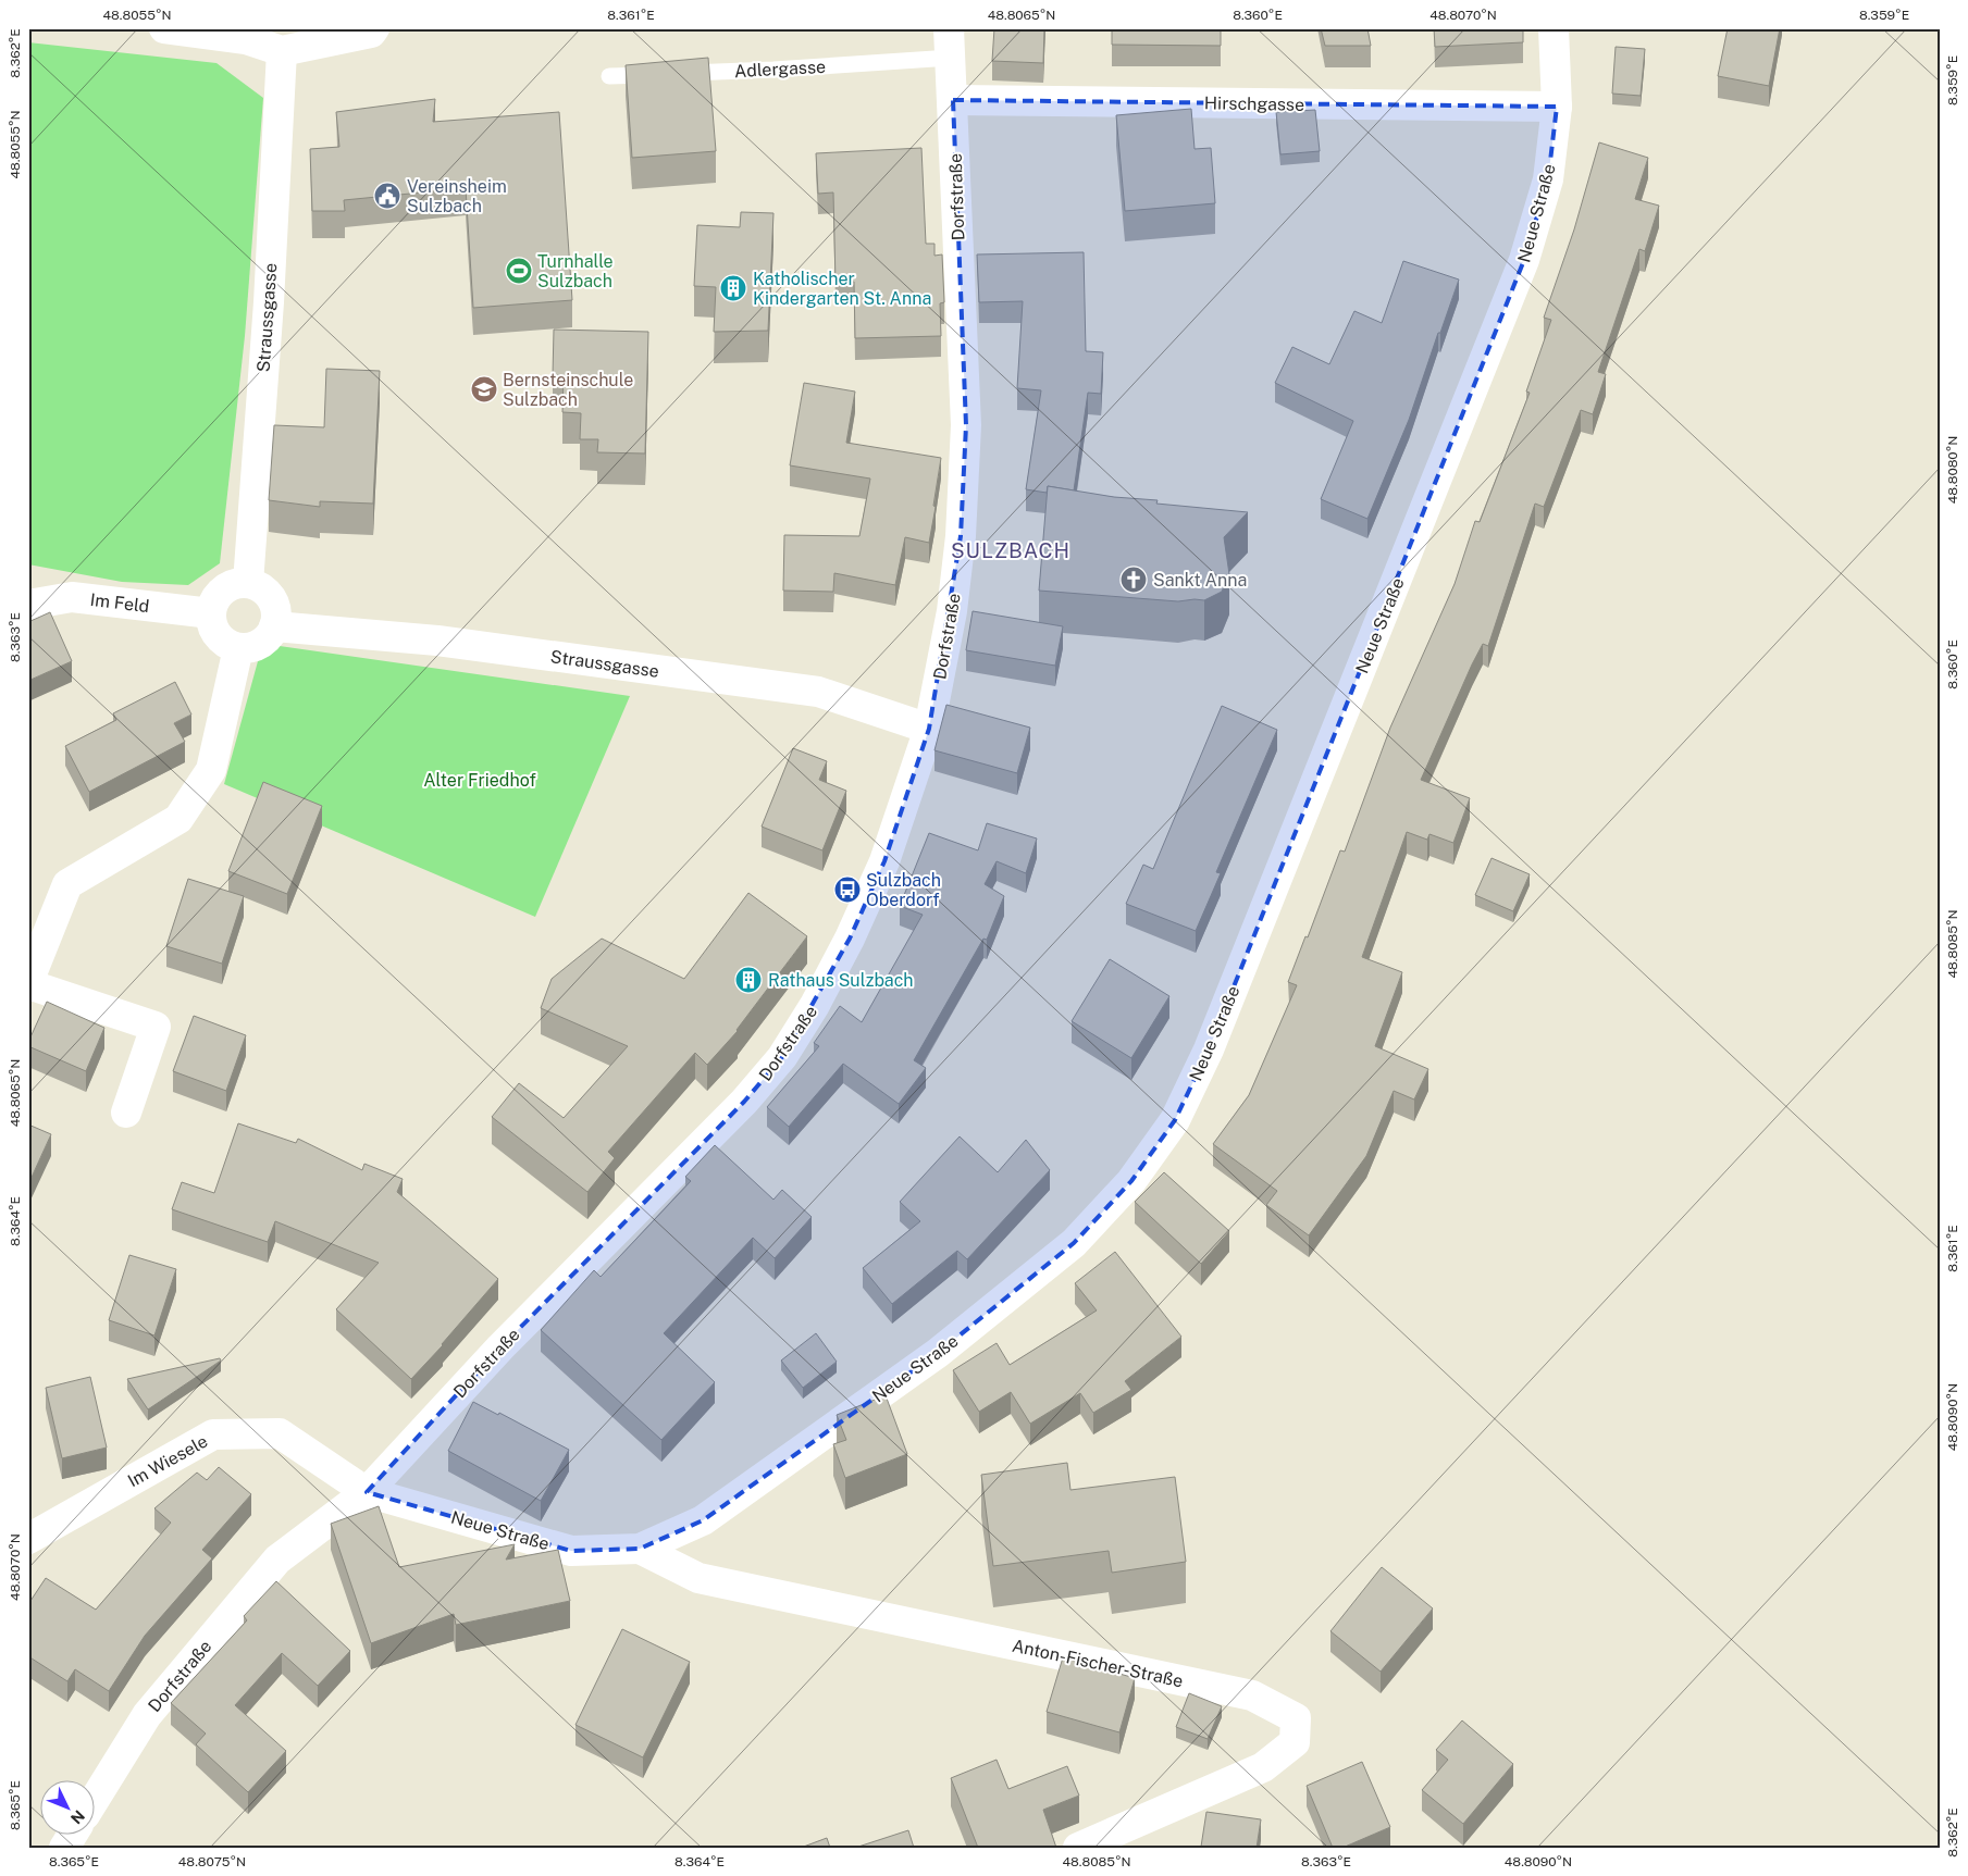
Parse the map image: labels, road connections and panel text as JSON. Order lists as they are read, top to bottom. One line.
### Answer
{"streets":{"street":["Hirschgasse","Dorfstraße","Neue Straße","Straussgasse","Im Feld","Im Wiesele","Anton-Fischer-Straße"],"lane":["Adlergasse"]},"crossings":[["Adlergasse","Dorfstraße"],["Hirschgasse","Dorfstraße"],["Hirschgasse","Neue Straße"],["Dorfstraße","Neue Straße"],["Dorfstraße","Straussgasse"],["Dorfstraße","Im Wiesele"],["Neue Straße","Im Wiesele"],["Neue Straße","Anton-Fischer-Straße"],["Straussgasse","Im Feld"]],"districts":["SULZBACH"],"parks":["Alter Friedhof"],"places":{"public building":["Vereinsheim Sulzbach"],"sports":["Turnhalle Sulzbach"],"building":["Katholischer Kindergarten St. Anna","Rathaus Sulzbach"],"school or university":["Bernsteinschule Sulzbach"],"church":["Sankt Anna"],"bus stop":["Sulzbach Oberdorf"]},"north":"bottom right","coordinates":["48.8055°N","8.361°E","48.8065°N","8.360°E","48.8070°N","8.359°E","8.362°E","48.8080°N","8.363°E","48.8085°N","8.364°E","48.8090°N","8.365°E","48.8075°N"]}
